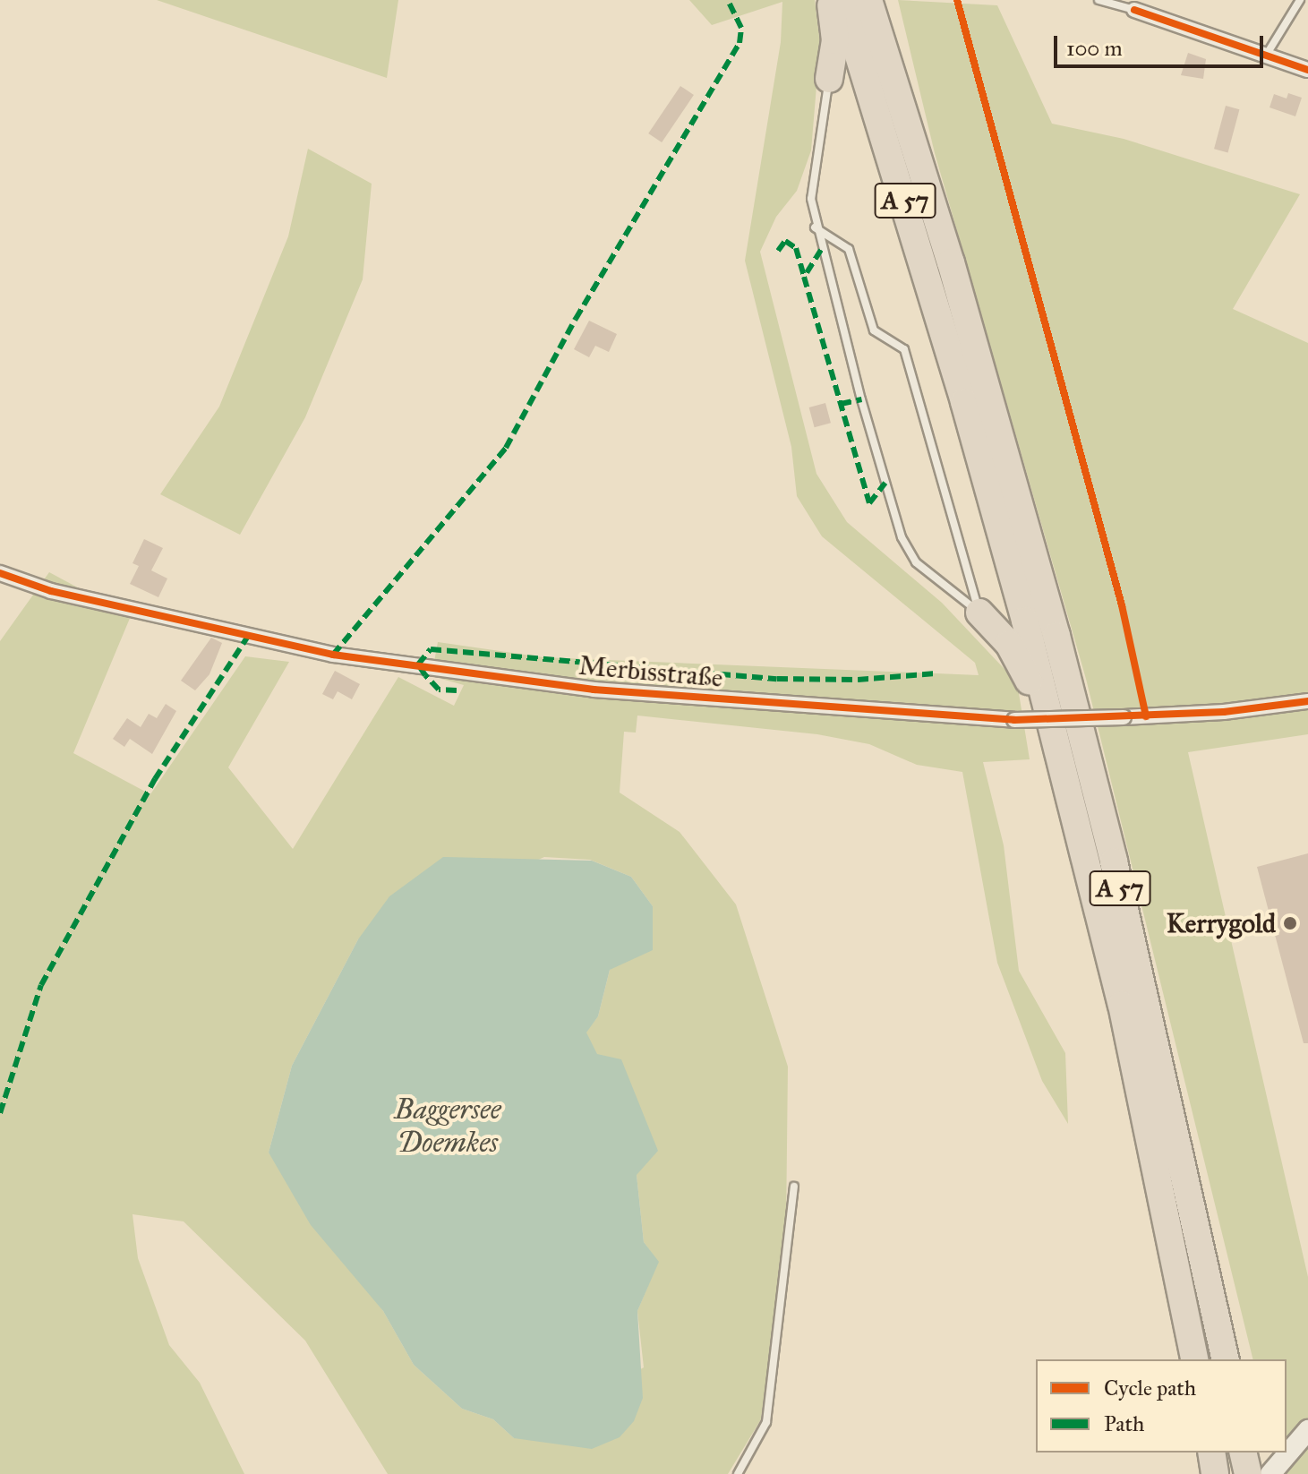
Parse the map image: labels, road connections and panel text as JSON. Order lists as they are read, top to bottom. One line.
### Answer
{"streets":{"highway":["A 57"],"street":["Merbisstraße"]},"water":["Baggersee Doemkes"],"places":["Kerrygold"],"legend":["Cycle path","Path"],"scale_bar":"100 m"}
